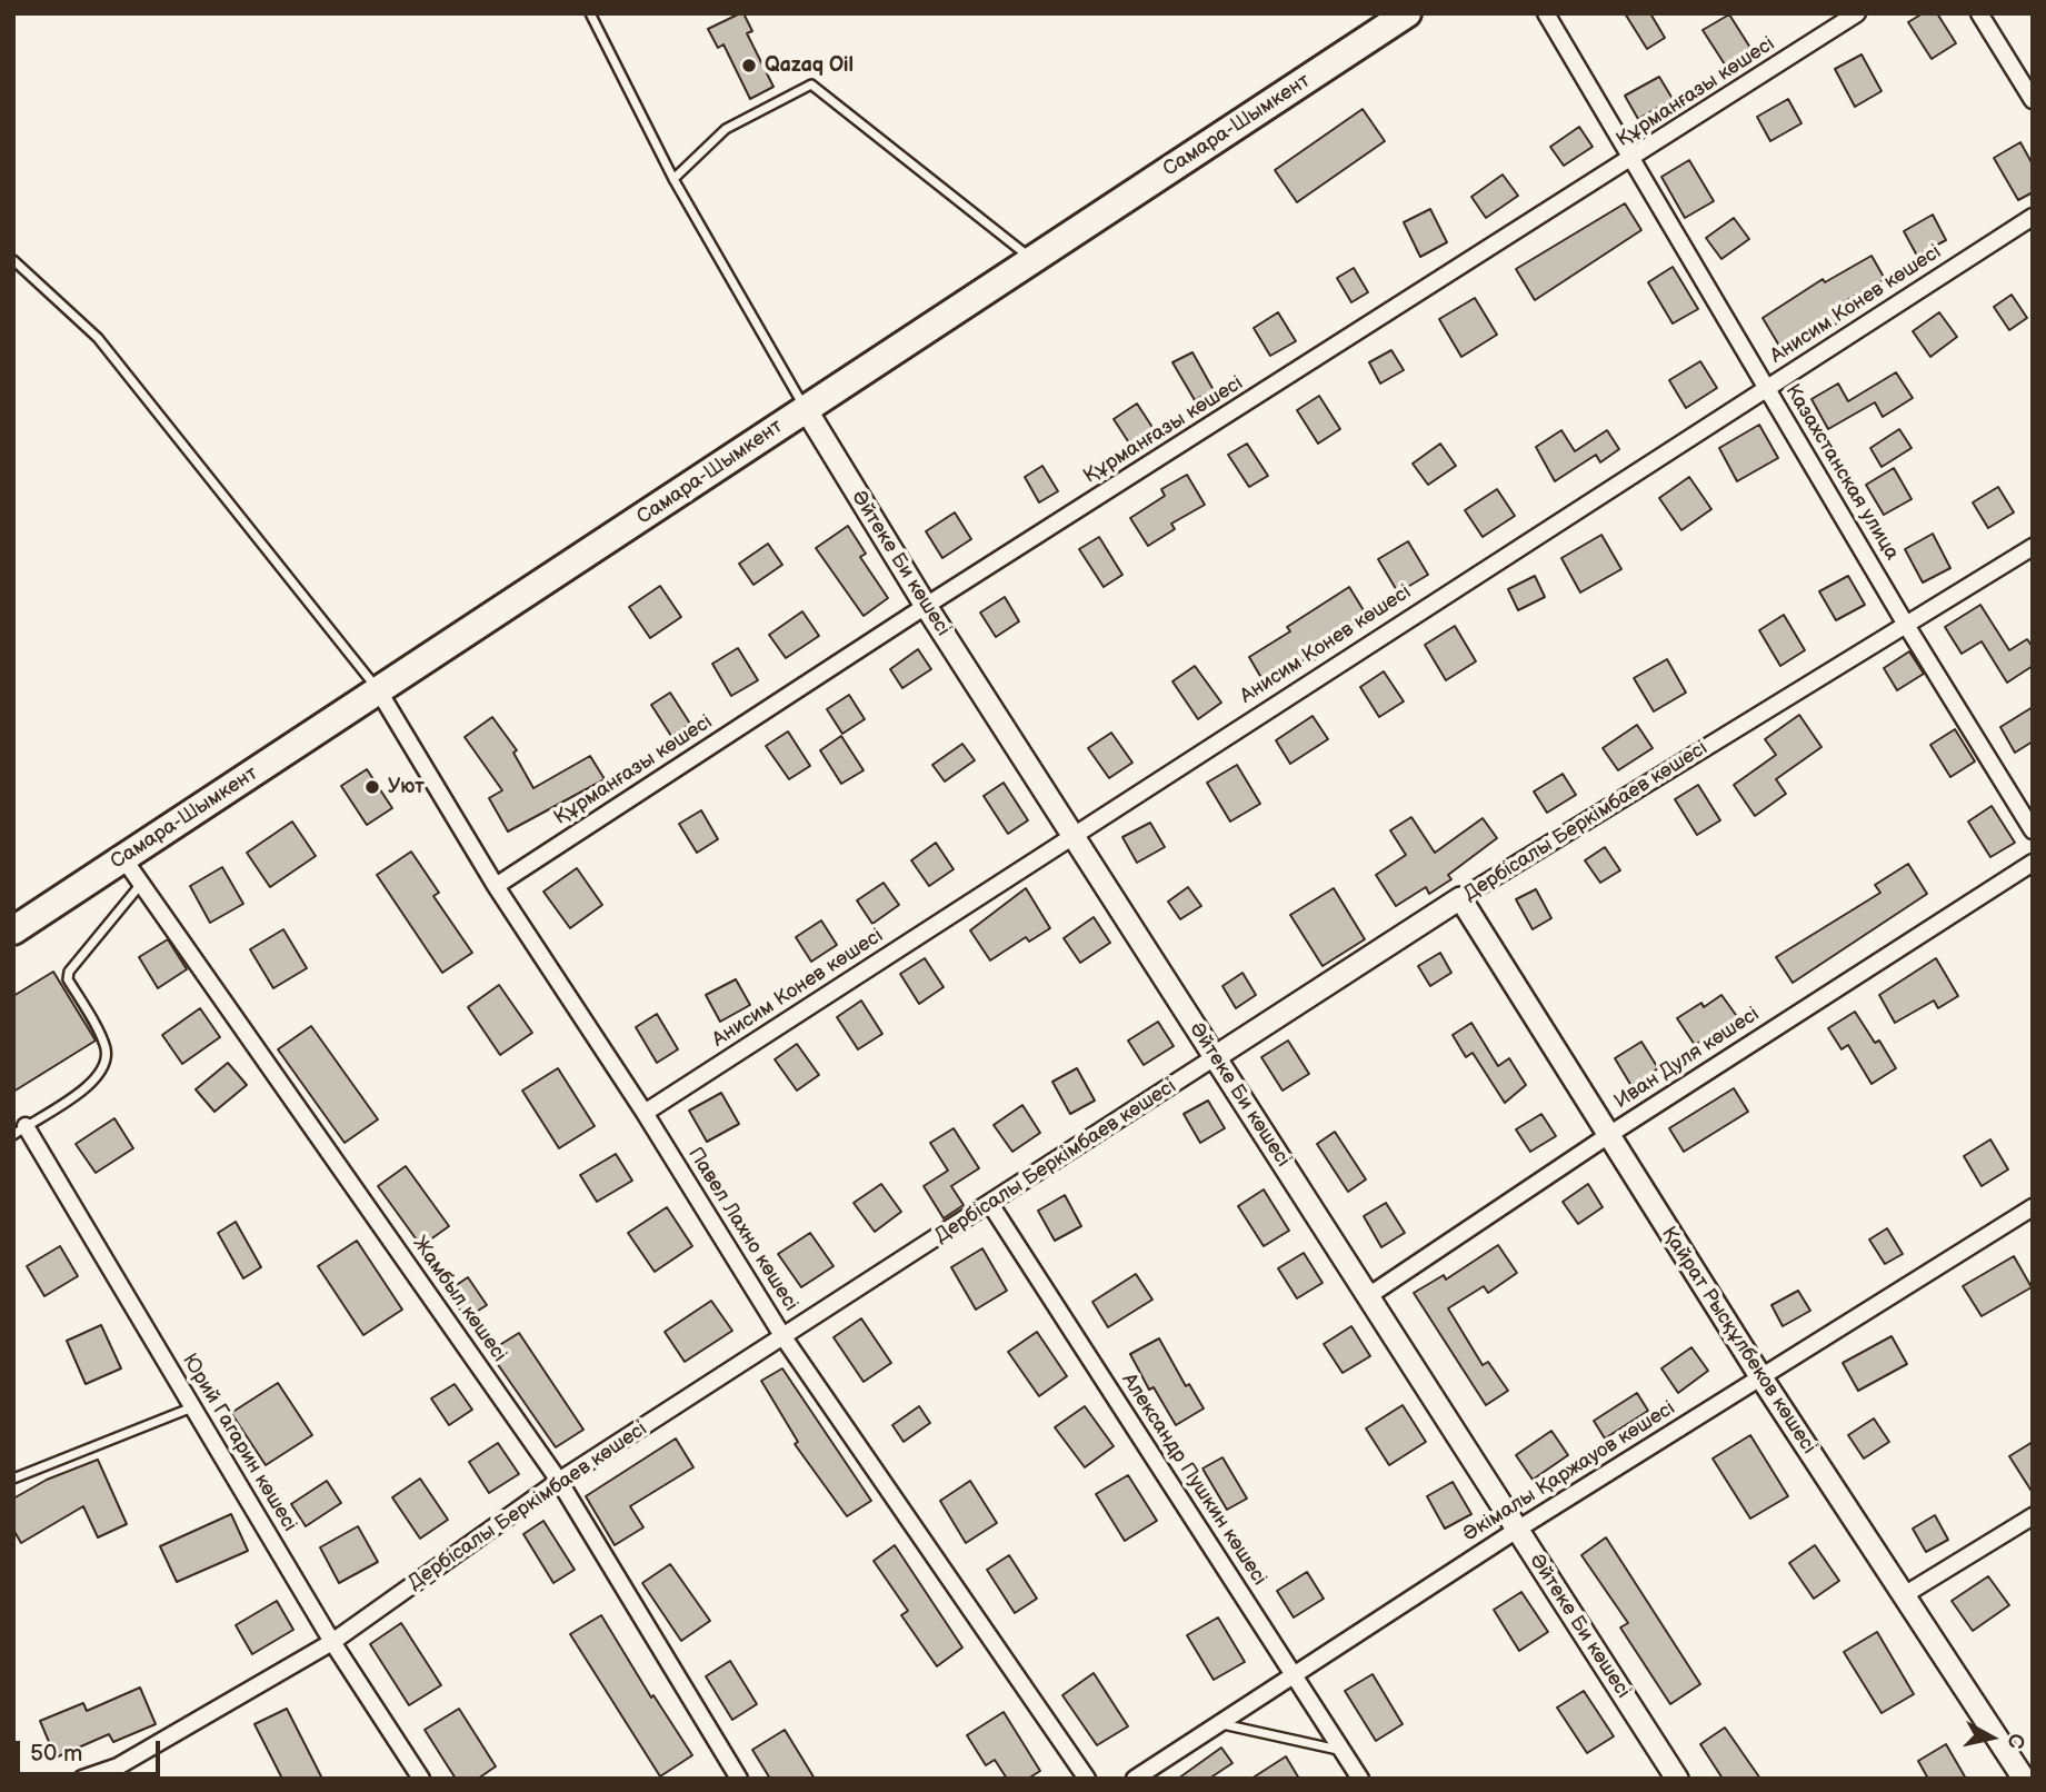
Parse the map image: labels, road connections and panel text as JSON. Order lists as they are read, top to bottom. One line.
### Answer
{"streets":{"highway":["Самара-Шымкент"],"main road":["Әйтеке Би көшесі","Дербісалы Беркімбаев көшесі","Қайрат Рысқұлбеков көшесі"],"street":["Құрманғазы көшесі","Анисим Конев көшесі","Казахстанская улица","Иван Дуля көшесі","Павел Лахно көшесі","Жамбыл көшесі","Юрий Гагарин көшесі","Әкімалы Қаржауов көшесі","Александр Пушкин көшесі"]},"crossings":[["Құрманғазы көшесі","Казахстанская улица"],["Құрманғазы көшесі","Әйтеке Би көшесі"],["Құрманғазы көшесі","Павел Лахно көшесі"],["Самара-Шымкент","Әйтеке Би көшесі"],["Самара-Шымкент","Павел Лахно көшесі"],["Самара-Шымкент","Жамбыл көшесі"],["Анисим Конев көшесі","Казахстанская улица"],["Анисим Конев көшесі","Әйтеке Би көшесі"],["Анисим Конев көшесі","Павел Лахно көшесі"],["Казахстанская улица","Дербісалы Беркімбаев көшесі"],["Әйтеке Би көшесі","Дербісалы Беркімбаев көшесі"],["Әйтеке Би көшесі","Иван Дуля көшесі"],["Әйтеке Би көшесі","Әкімалы Қаржауов көшесі"],["Дербісалы Беркімбаев көшесі","Павел Лахно көшесі"],["Дербісалы Беркімбаев көшесі","Жамбыл көшесі"],["Дербісалы Беркімбаев көшесі","Қайрат Рысқұлбеков көшесі"],["Дербісалы Беркімбаев көшесі","Юрий Гагарин көшесі"],["Дербісалы Беркімбаев көшесі","Александр Пушкин көшесі"],["Иван Дуля көшесі","Қайрат Рысқұлбеков көшесі"],["Қайрат Рысқұлбеков көшесі","Әкімалы Қаржауов көшесі"],["Әкімалы Қаржауов көшесі","Александр Пушкин көшесі"]],"places":["Qazaq Oil","Уют"],"scale_bar":"50 m","north":"right"}
